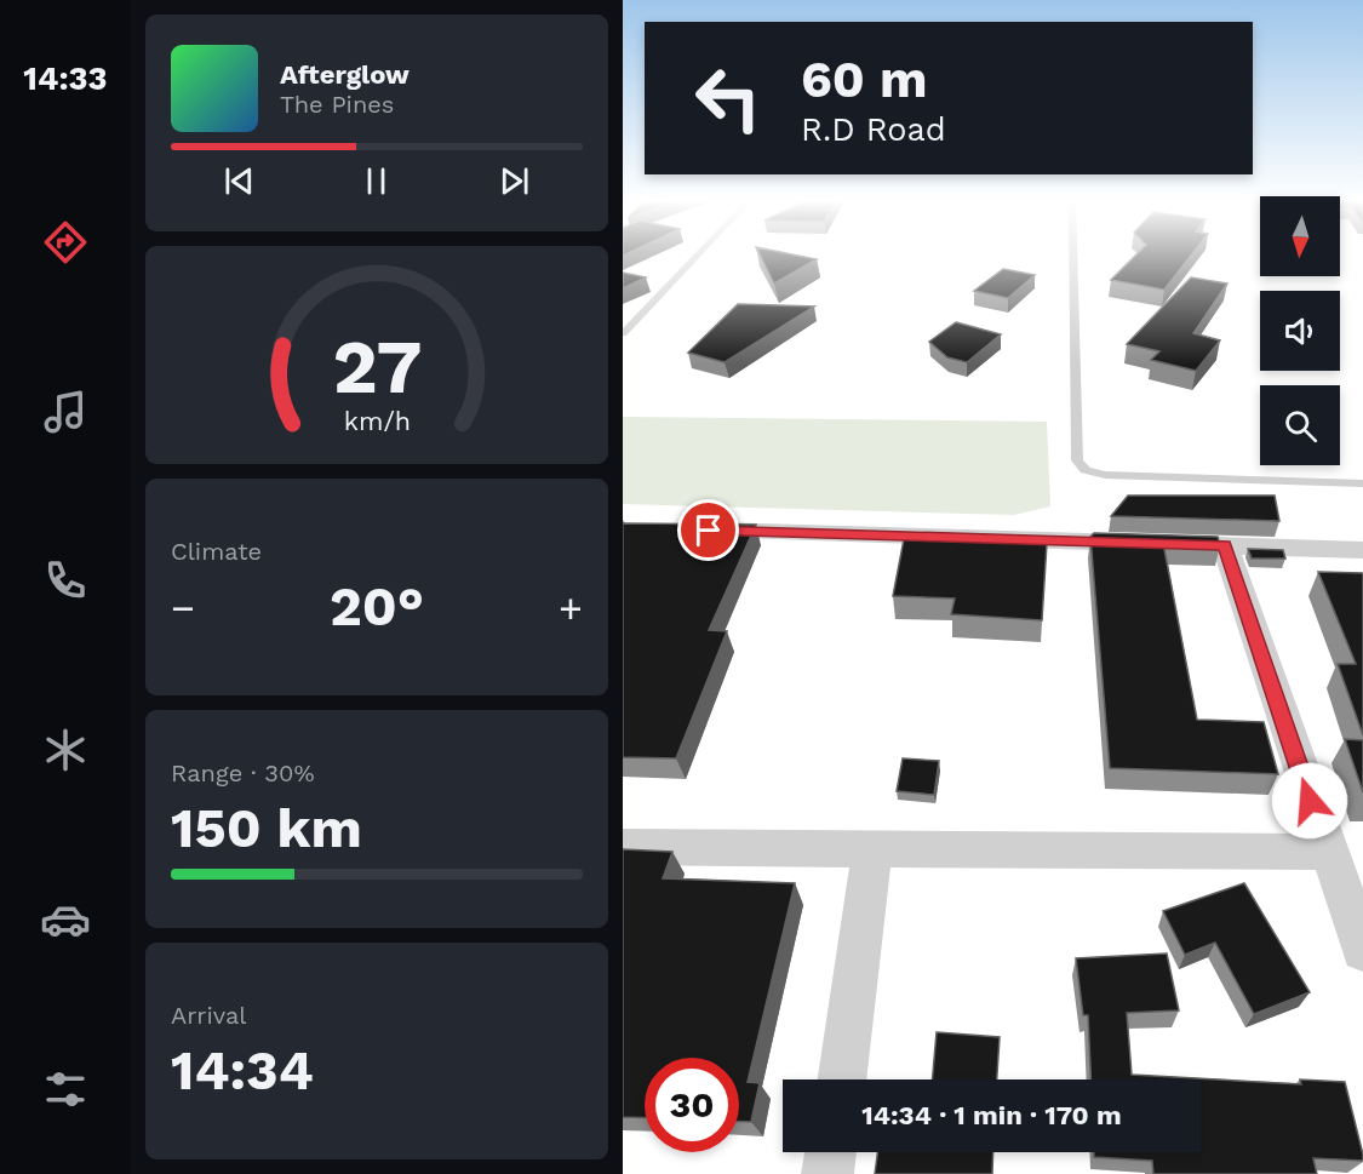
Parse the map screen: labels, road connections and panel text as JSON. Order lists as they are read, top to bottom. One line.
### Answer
{"north":"bottom","page":{"tabs":"14:33","turn":["60 m","R.D Road"],"song":["Afterglow","The Pines"],"tile":["Climate",["Range · 30%","150 km"],["Arrival","14:34"]],"heat":["−","20°","+"],"limit":"30","trip":"14:34 · 1 min · 170 m","gauge":["27","km/h"]}}
